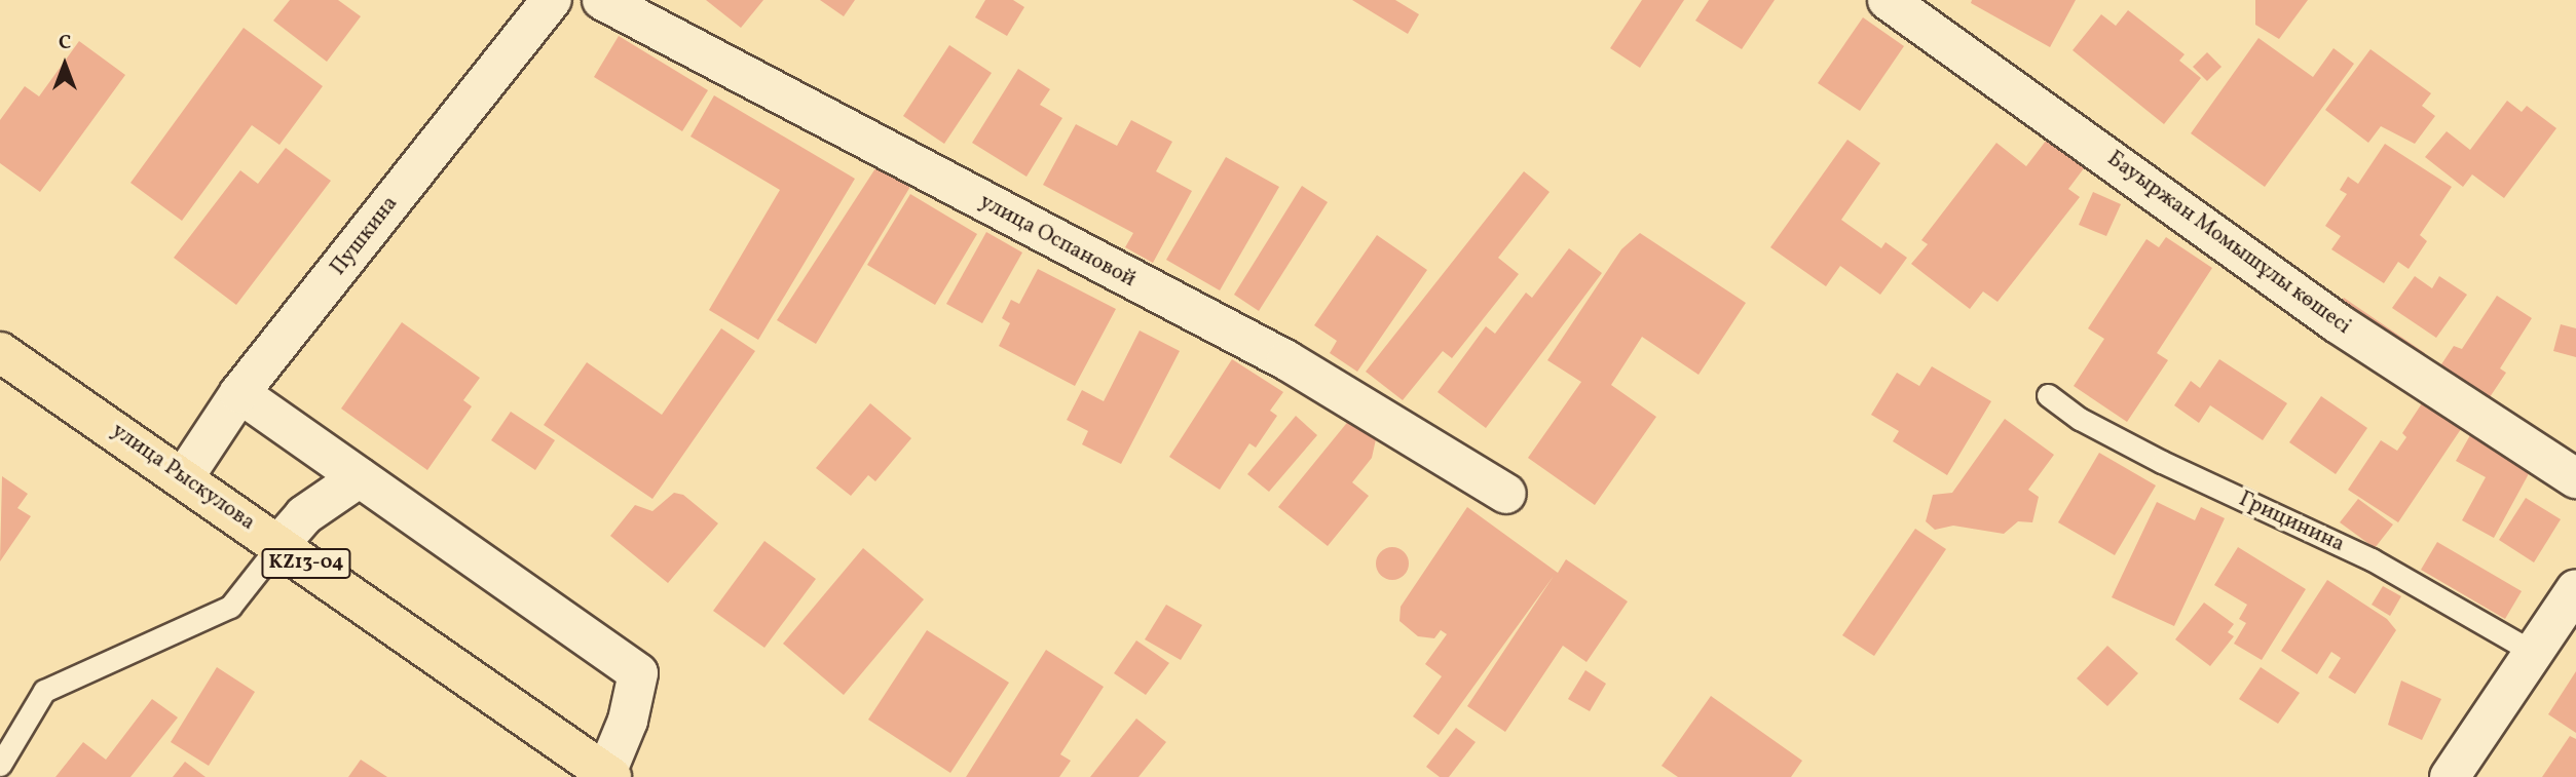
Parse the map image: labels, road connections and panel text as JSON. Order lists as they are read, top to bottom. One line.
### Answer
{"streets":{"main road":["улица Рыскулова","KZ13-04"],"street":["Пушкина","улица Оспановой","Бауыржан Момышұлы көшесі"],"lane":["Грицинина"]},"crossings":[["Пушкина","улица Рыскулова"]],"north":"top"}
